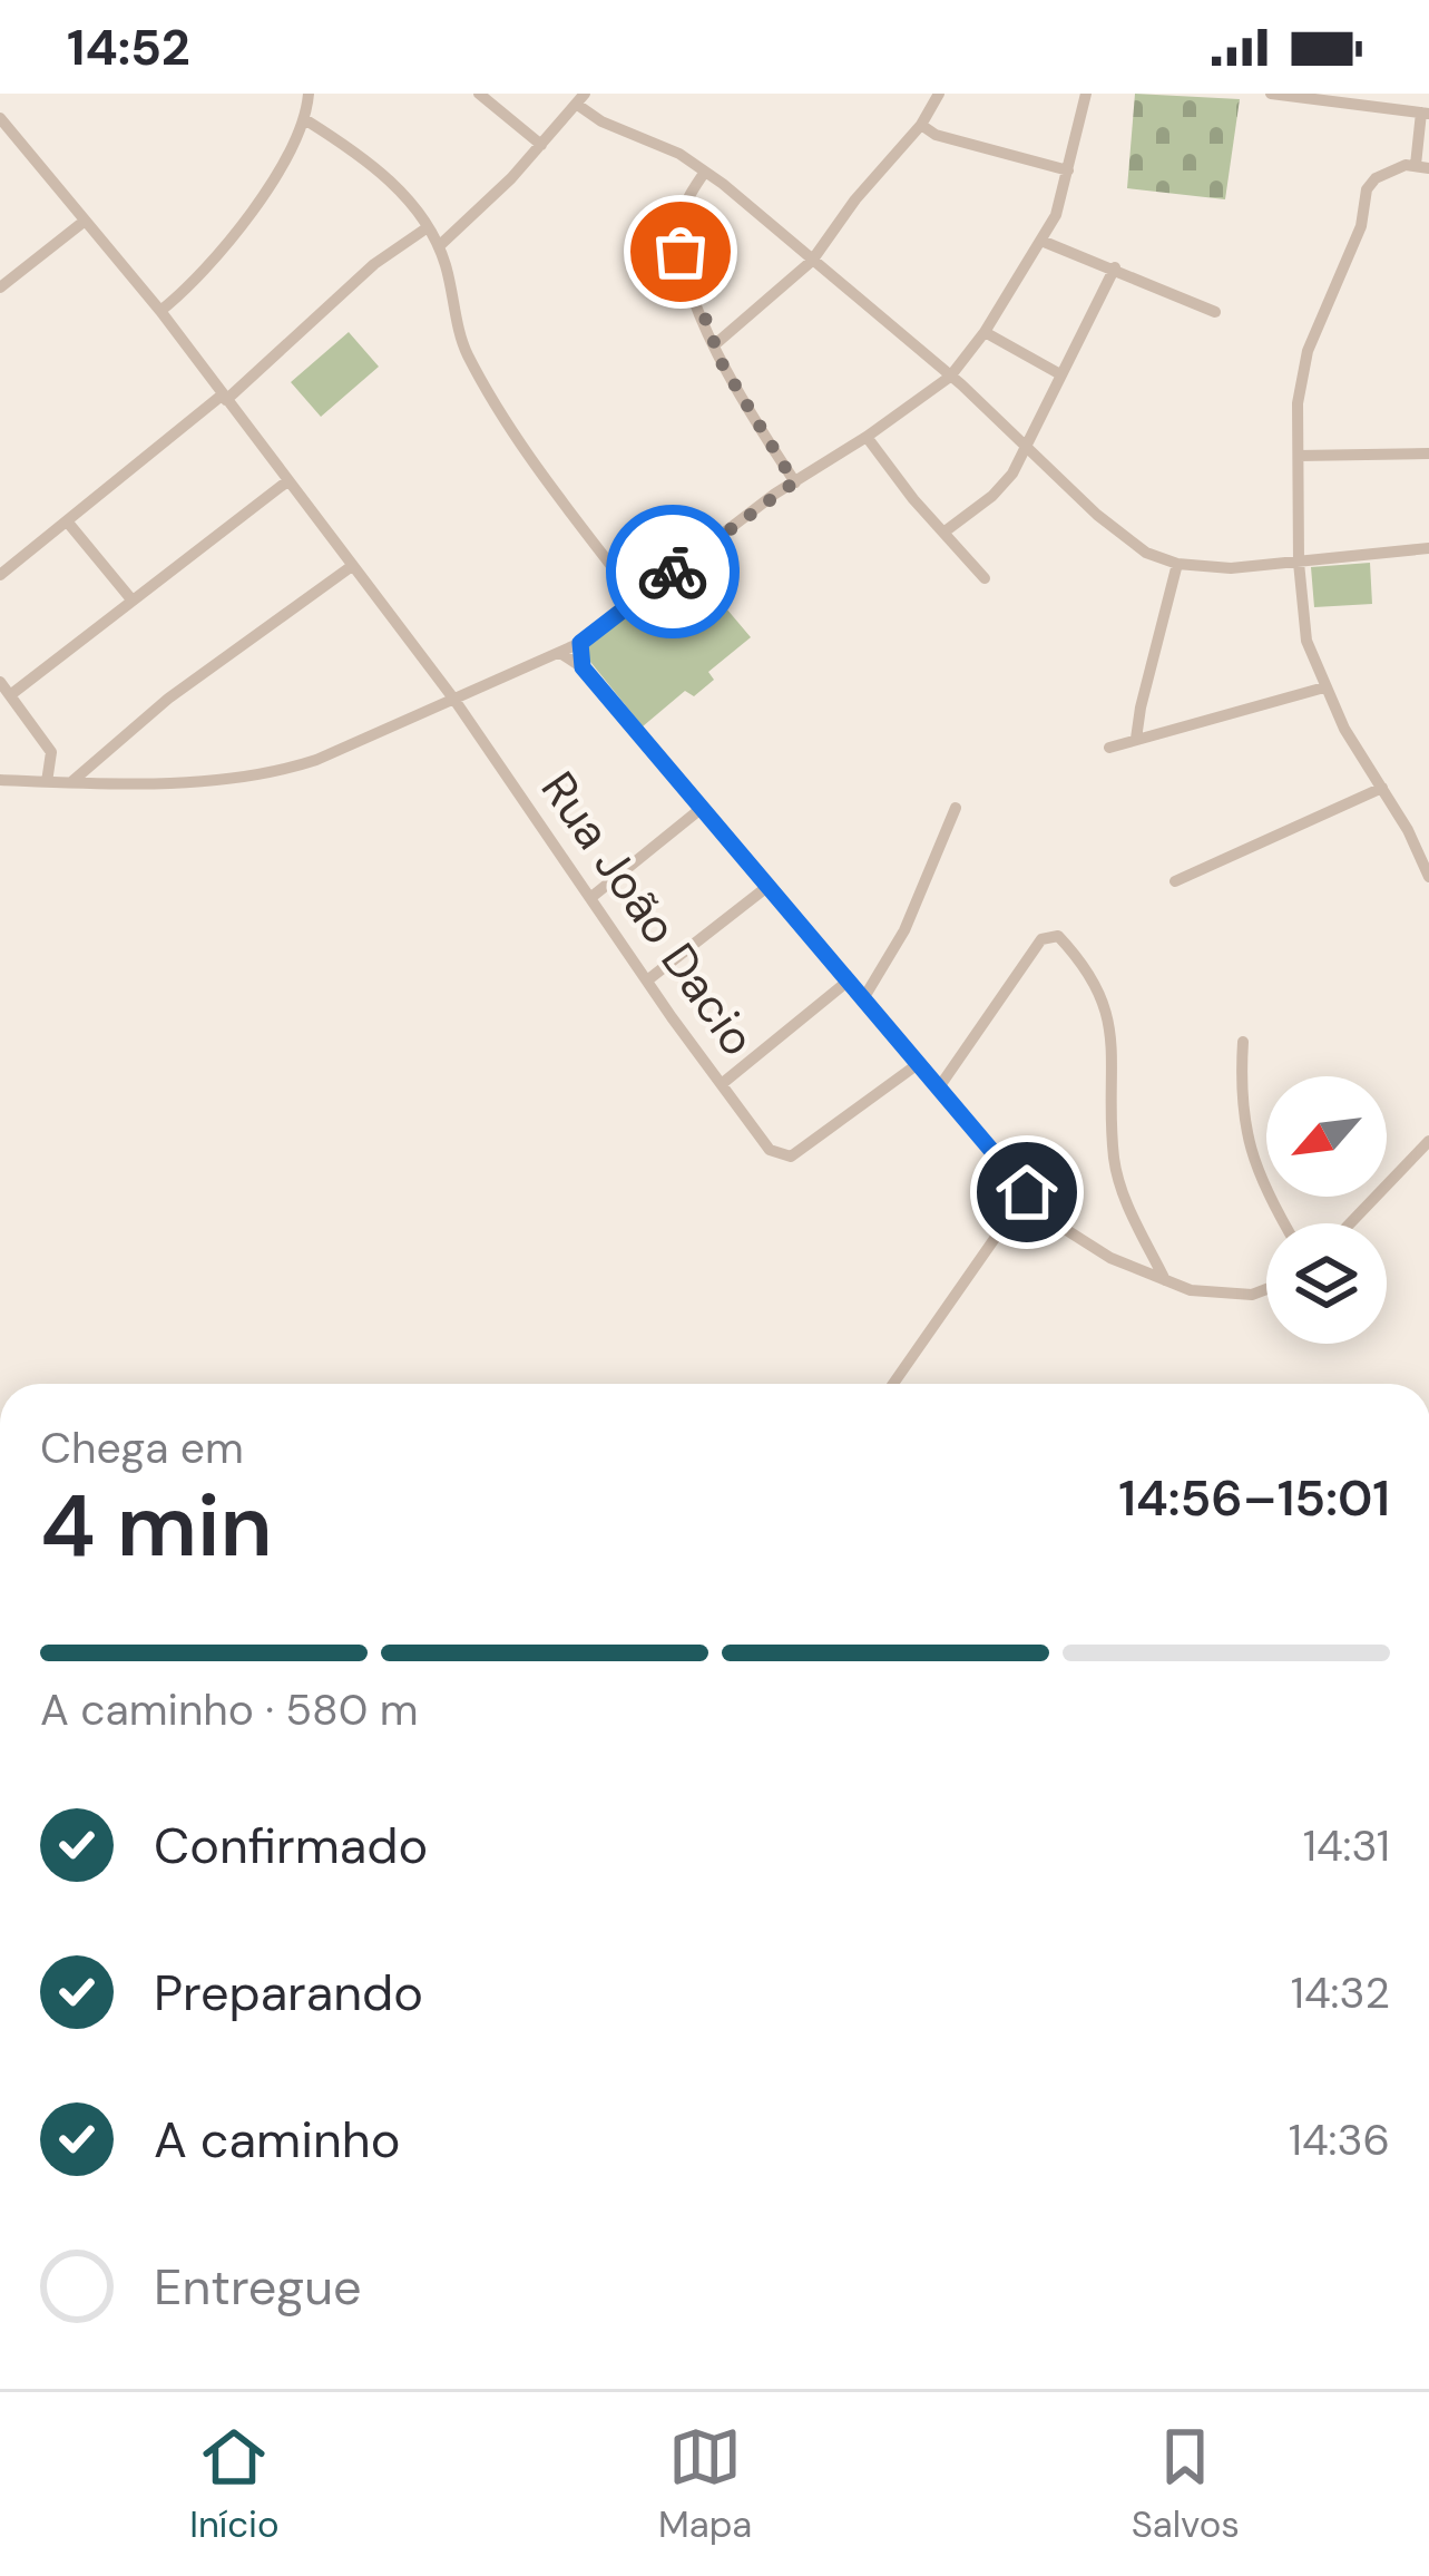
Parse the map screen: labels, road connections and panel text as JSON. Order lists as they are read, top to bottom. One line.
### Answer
{"streets":{"street":["Rua João Dacio"]},"north":"bottom left","page":{"status":"14:52","heading":["4 min","Chega em","14:56–15:01"],"bar":"A caminho · 580 m","list":[["Confirmado","14:31"],["Preparando","14:32"],["A caminho","14:36"],"Entregue"],"tabs":["Início","Mapa","Salvos"]}}
